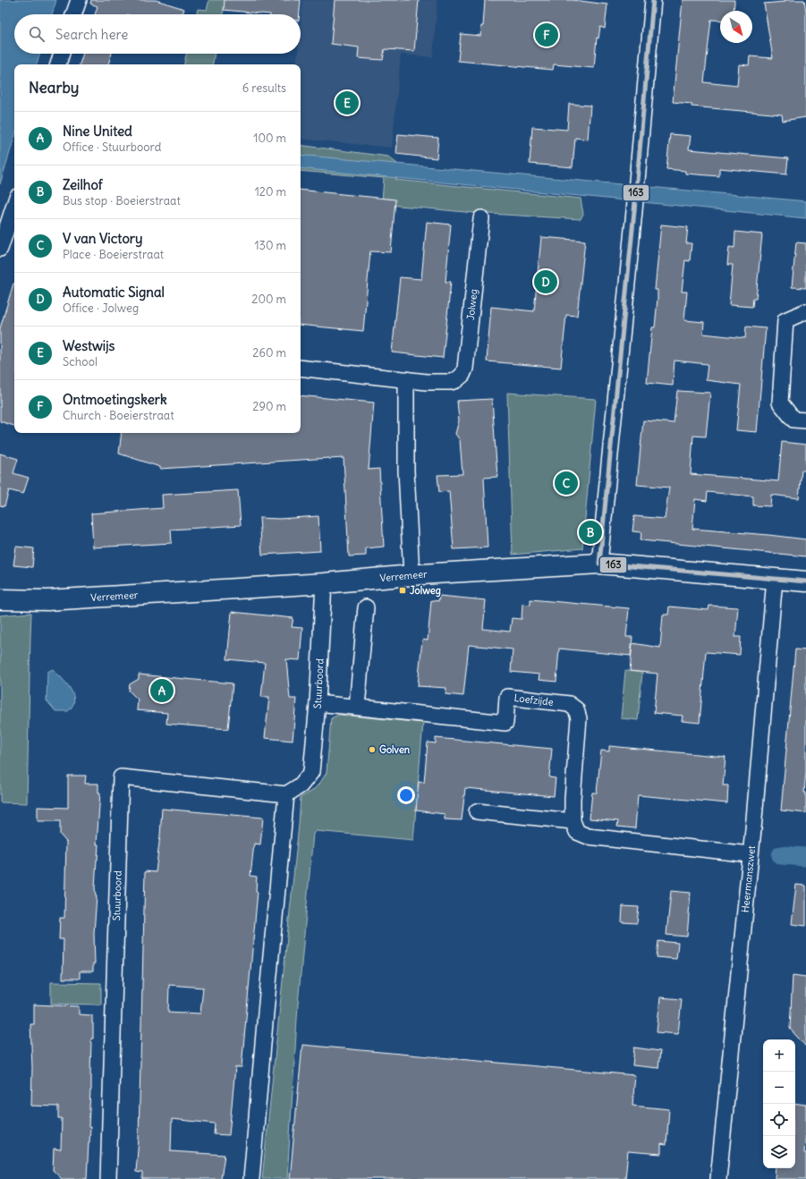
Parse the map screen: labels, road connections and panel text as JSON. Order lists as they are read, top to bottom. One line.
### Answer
{"streets":{"street":["Jolweg","Verremeer","Stuurboord","Loefzijde","Heermanszwet"]},"crossings":[["Verremeer","Stuurboord"],["Verremeer","Heermanszwet"],["Stuurboord","Loefzijde"]],"places":{"transit":["Jolweg"],"other":["Golven"]},"lines":["transit line 163"],"north":"bottom right","page":{"search":"Search here","pins":["F","E","D","C","B","A"],"heading":["Nearby","6 results"],"list":[{"mark":"A","name":"Nine United","note":"Office · Stuurboord","value":"100 m"},{"mark":"B","name":"Zeilhof","note":"Bus stop · Boeierstraat","value":"120 m"},{"mark":"C","name":"V van Victory","note":"Place · Boeierstraat","value":"130 m"},{"mark":"D","name":"Automatic Signal","note":"Office · Jolweg","value":"200 m"},{"mark":"E","name":"Westwijs","note":"School","value":"260 m"},{"mark":"F","name":"Ontmoetingskerk","note":"Church · Boeierstraat","value":"290 m"}],"map_buttons":["+","−"]}}
